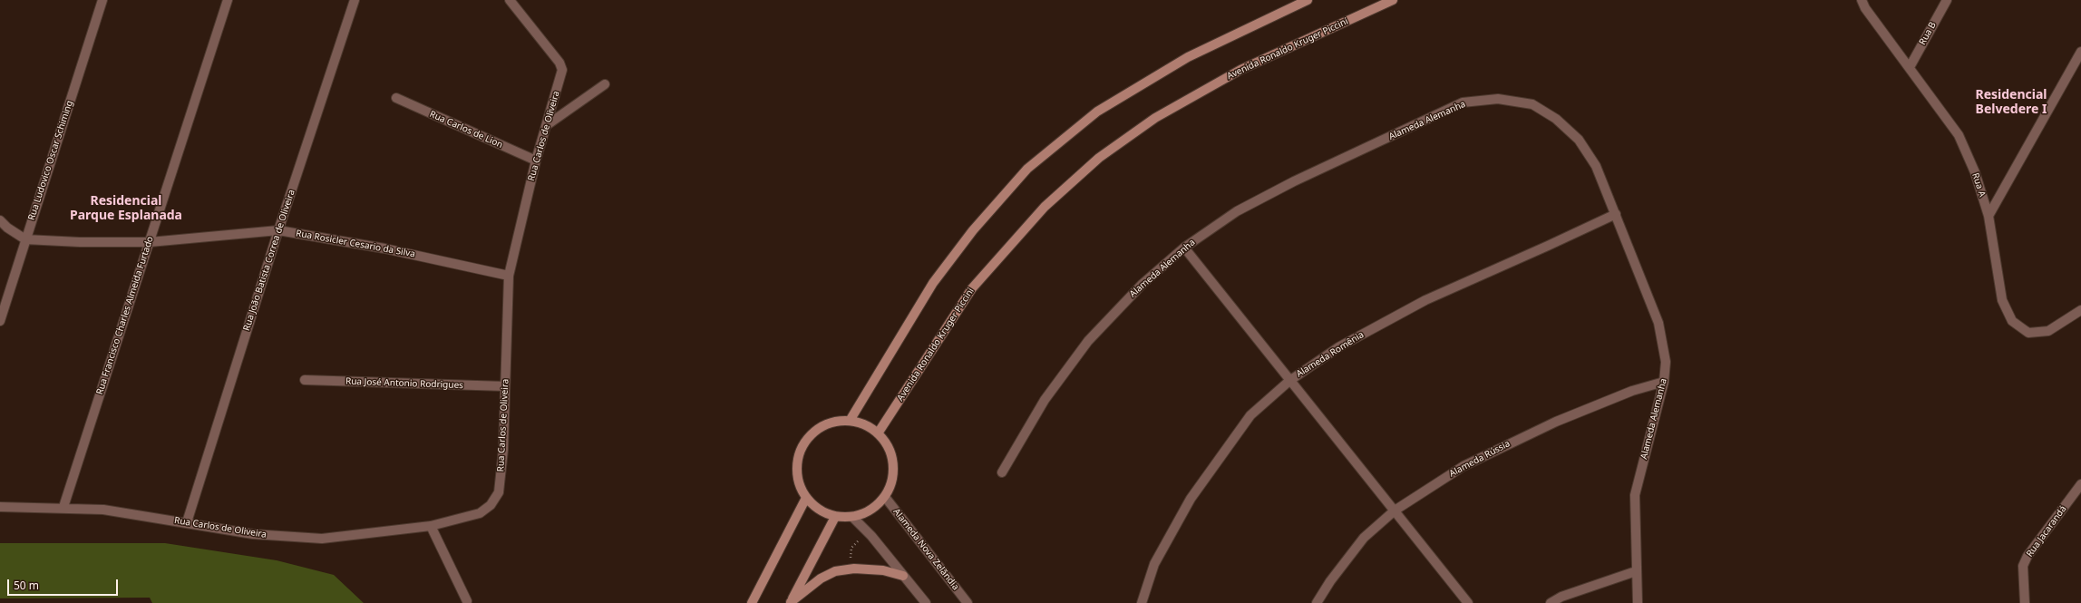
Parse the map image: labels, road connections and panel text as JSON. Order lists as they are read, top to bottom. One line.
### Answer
{"streets":{"main road":["Avenida Ronaldo Kruger Piccini"],"street":["Rua B","Alameda Alemanha","Rua Carlos de Lion","Rua Carlos de Oliveira","Rua Ludovico Oscar Schiming","Rua A","Rua Rosicler Cesario da Silva","Rua João Batista Correa de Oliveira","Rua Francisco Charles Almeida Furtado","Alameda Romênia","Rua José Antonio Rodrigues","Alameda Rússia","Rua Jacarandá","Alameda Nova Zelãndia"]},"crossings":[["Rua B","Rua A"],["Avenida Ronaldo Kruger Piccini","Alameda Nova Zelãndia"],["Alameda Alemanha","Alameda Romênia"],["Alameda Alemanha","Alameda Rússia"],["Rua Carlos de Lion","Rua Carlos de Oliveira"],["Rua Carlos de Oliveira","Rua Rosicler Cesario da Silva"],["Rua Carlos de Oliveira","Rua João Batista Correa de Oliveira"],["Rua Carlos de Oliveira","Rua Francisco Charles Almeida Furtado"],["Rua Carlos de Oliveira","Rua José Antonio Rodrigues"],["Rua Ludovico Oscar Schiming","Rua Rosicler Cesario da Silva"],["Rua Rosicler Cesario da Silva","Rua João Batista Correa de Oliveira"],["Rua Rosicler Cesario da Silva","Rua Francisco Charles Almeida Furtado"]],"districts":["Residencial Belvedere I","Residencial Parque Esplanada"],"scale_bar":"50 m"}
